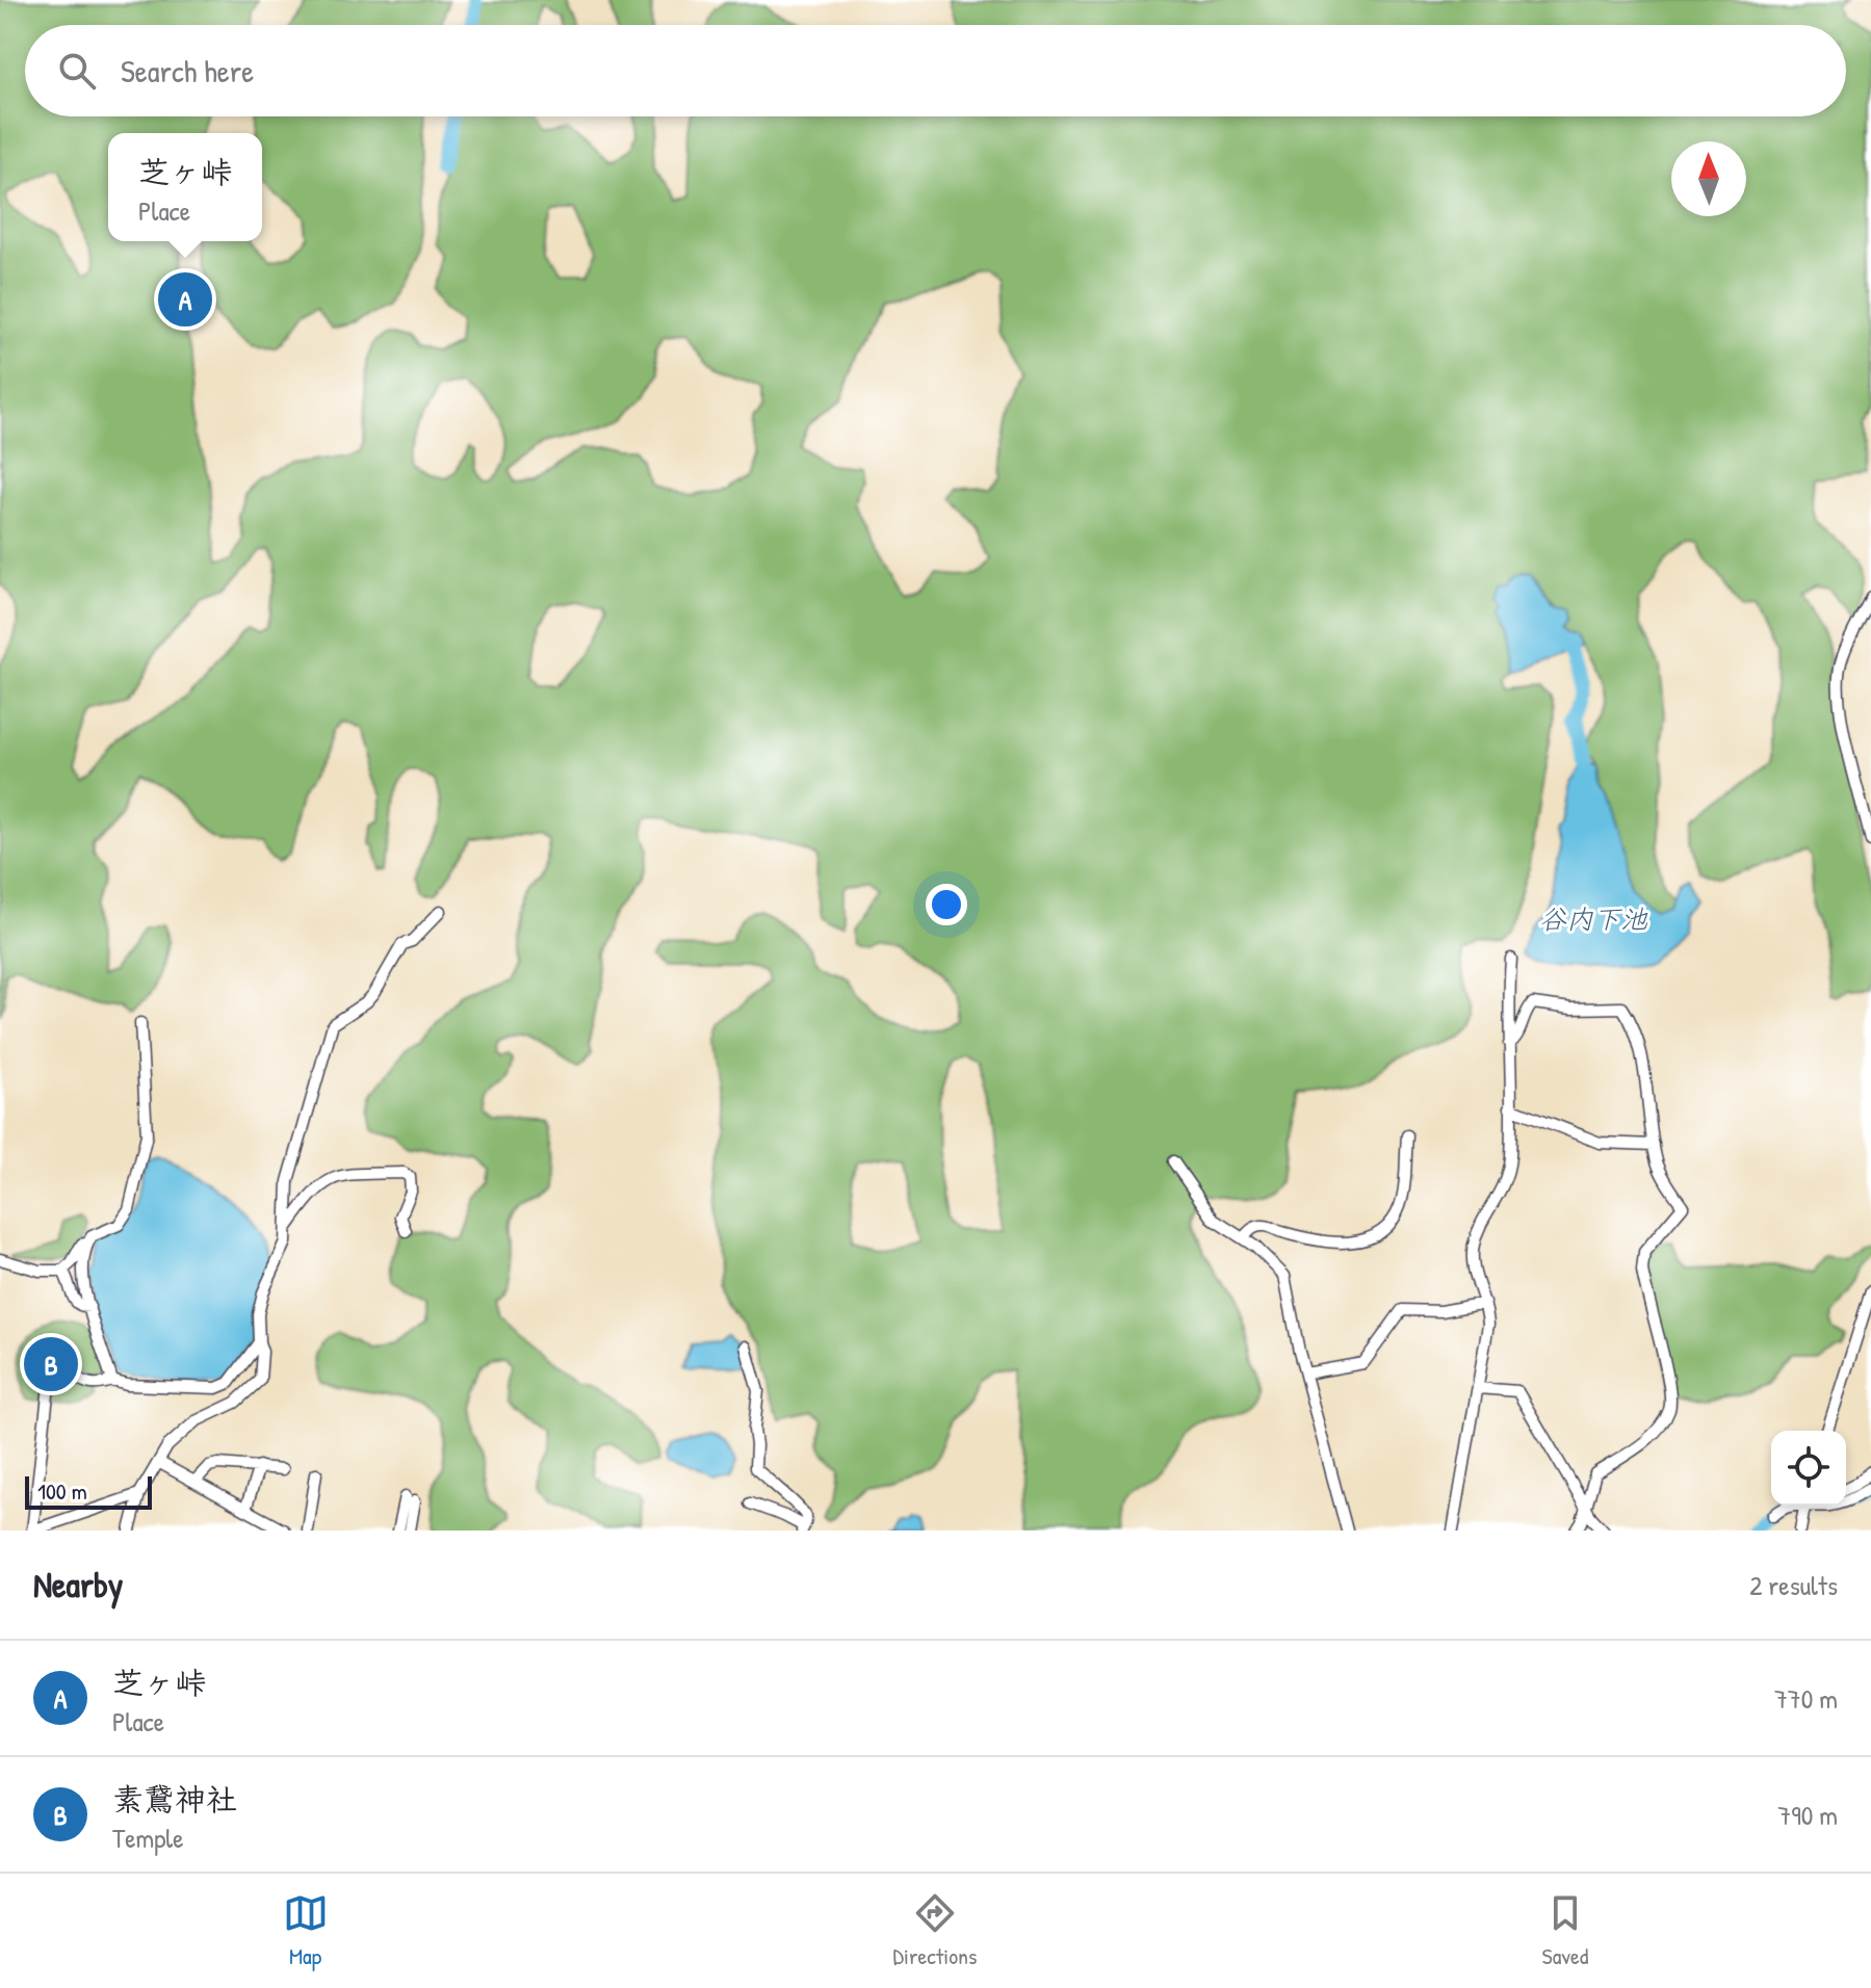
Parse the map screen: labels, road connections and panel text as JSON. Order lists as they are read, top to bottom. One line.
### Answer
{"water":["谷内下池"],"scale_bar":"100 m","north":"top","page":{"search":"Search here","popup":["芝ヶ峠","Place"],"pins":["A","B"],"scale":"100 m","heading":["Nearby","2 results"],"list":[{"mark":"A","name":"芝ヶ峠","note":"Place","value":"770 m"},{"mark":"B","name":"素鵞神社","note":"Temple","value":"790 m"}],"nav":["Map","Directions","Saved"]}}
